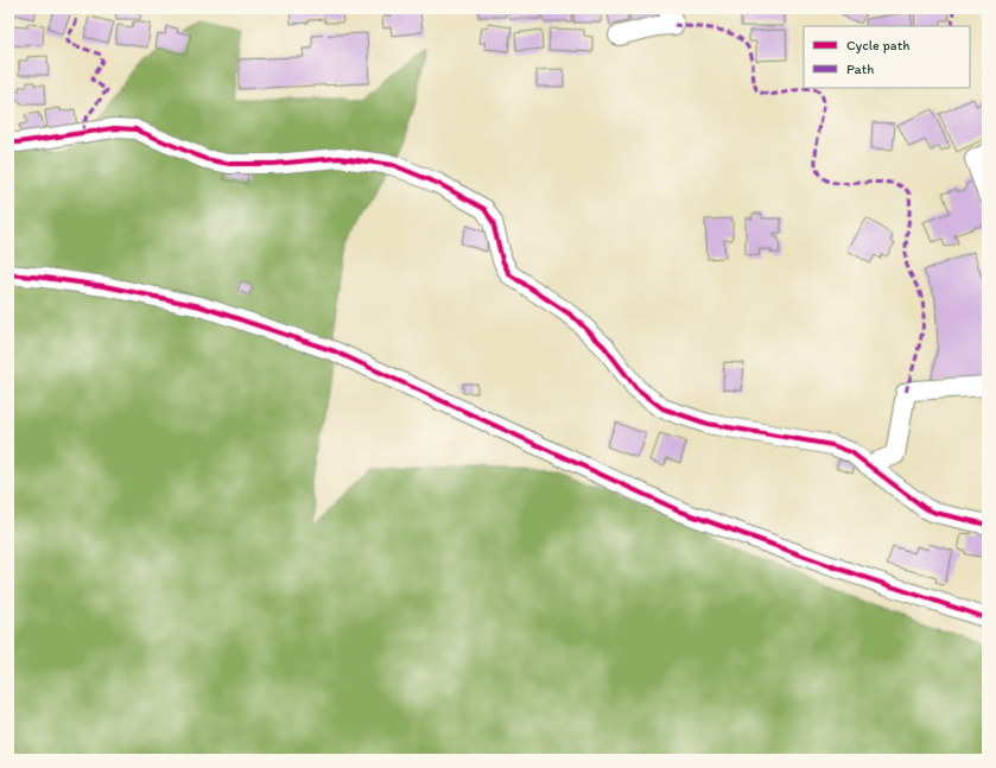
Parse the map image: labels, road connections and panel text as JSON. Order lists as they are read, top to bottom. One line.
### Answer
{"legend":["Cycle path","Path"]}
